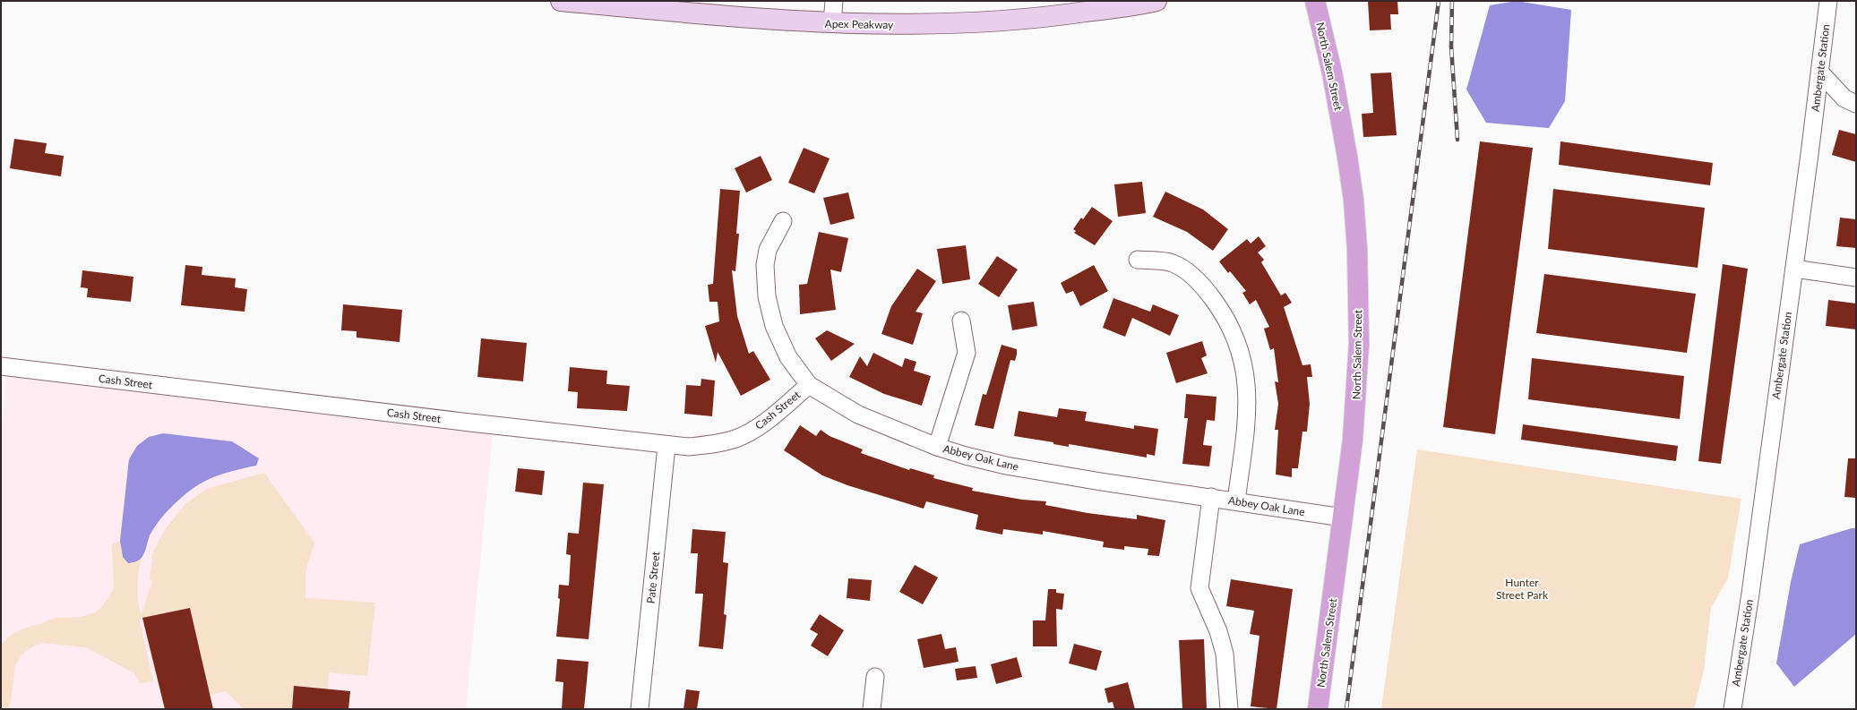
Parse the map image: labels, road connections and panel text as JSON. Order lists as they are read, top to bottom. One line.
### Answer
{"streets":{"main road":["Apex Peakway","North Salem Street"],"street":["Ambergate Station","Cash Street","Abbey Oak Lane","Pate Street"]},"crossings":[["North Salem Street","Abbey Oak Lane"],["Cash Street","Abbey Oak Lane"],["Cash Street","Pate Street"]],"parks":["Hunter Street Park"]}
